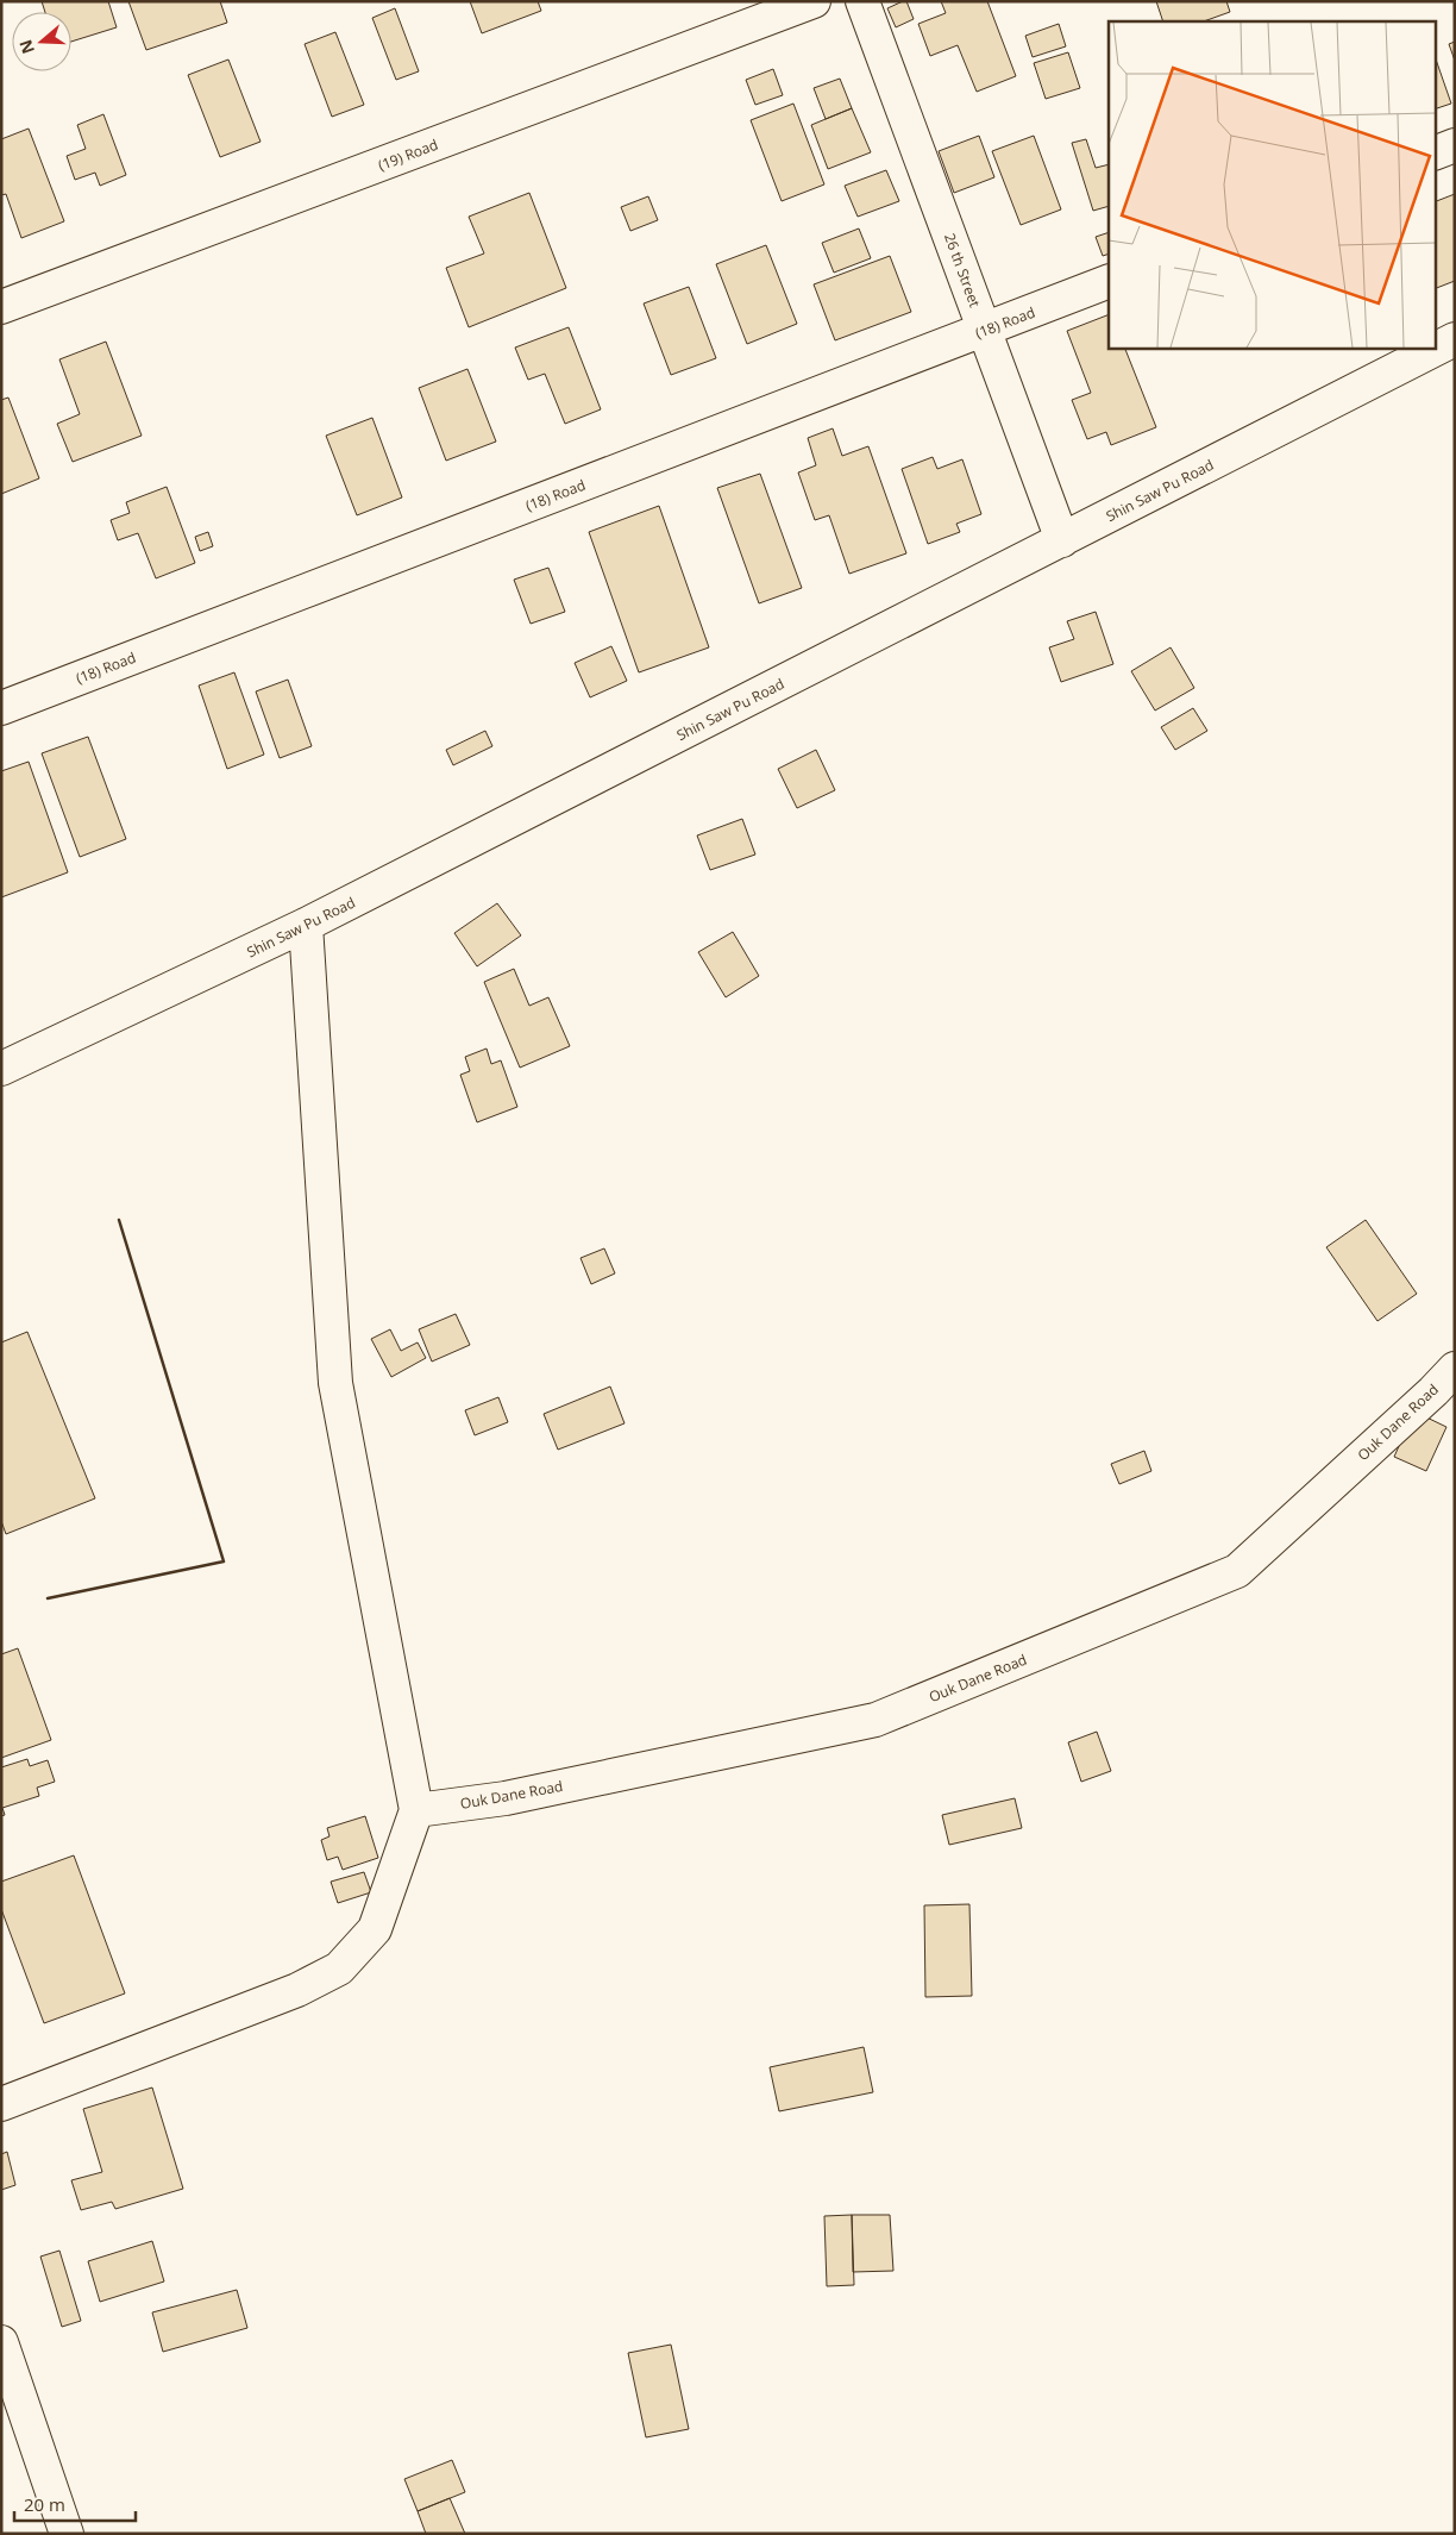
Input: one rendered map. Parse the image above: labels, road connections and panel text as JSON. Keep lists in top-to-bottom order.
{
  "streets": {
    "street": [
      "(19) Road",
      "26 th Street",
      "(18) Road",
      "Shin Saw Pu Road",
      "Ouk Dane Road"
    ]
  },
  "crossings": [
    ["26 th Street", "(18) Road"],
    ["26 th Street", "Shin Saw Pu Road"]
  ],
  "scale_bar": "20 m",
  "north": "left"
}
